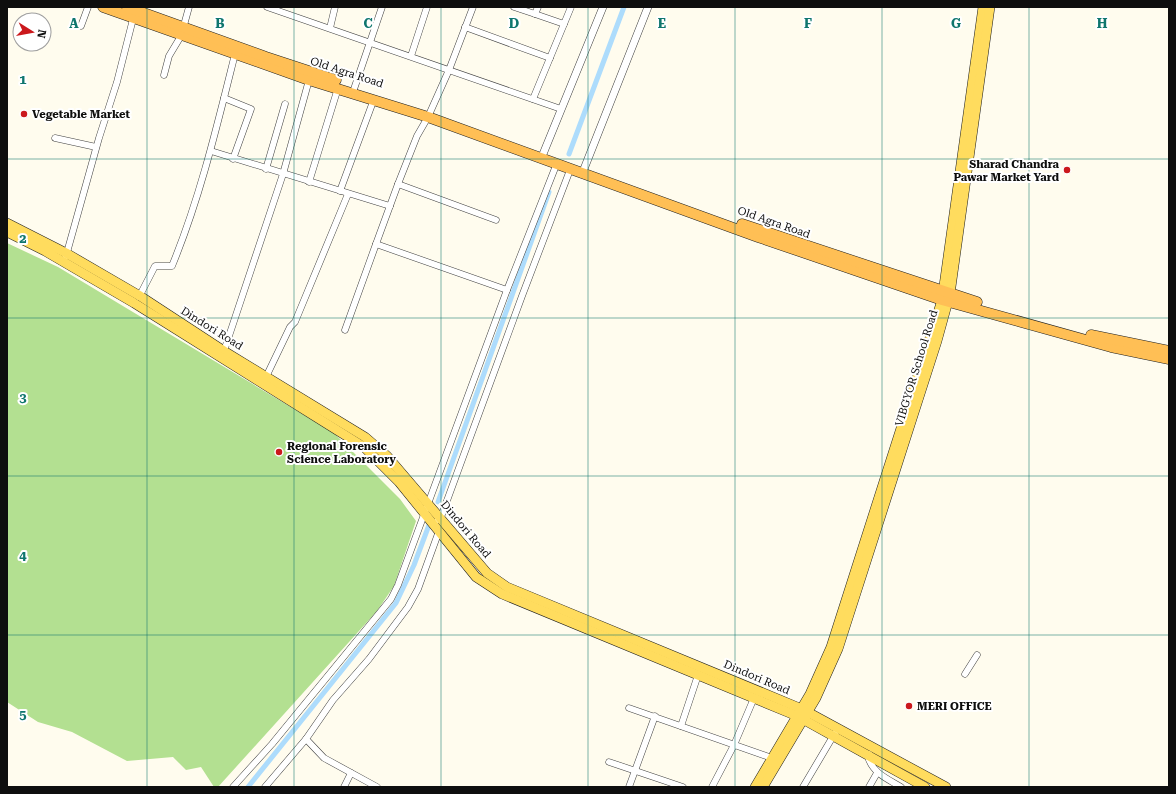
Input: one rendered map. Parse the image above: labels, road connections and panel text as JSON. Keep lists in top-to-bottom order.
{
  "streets": {
    "highway": ["Old Agra Road"],
    "main road": ["Dindori Road", "VIBGYOR School Road"]
  },
  "crossings": [
    ["Dindori Road", "VIBGYOR School Road"]
  ],
  "places": [
    "Vegetable Market",
    "Sharad Chandra Pawar Market Yard",
    "Regional Forensic Science Laboratory",
    "MERI OFFICE"
  ],
  "north": "right",
  "grid": {
    "columns": [
      "A",
      "B",
      "C",
      "D",
      "E",
      "F",
      "G",
      "H"
    ],
    "rows": [
      "1",
      "2",
      "3",
      "4",
      "5"
    ]
  }
}
